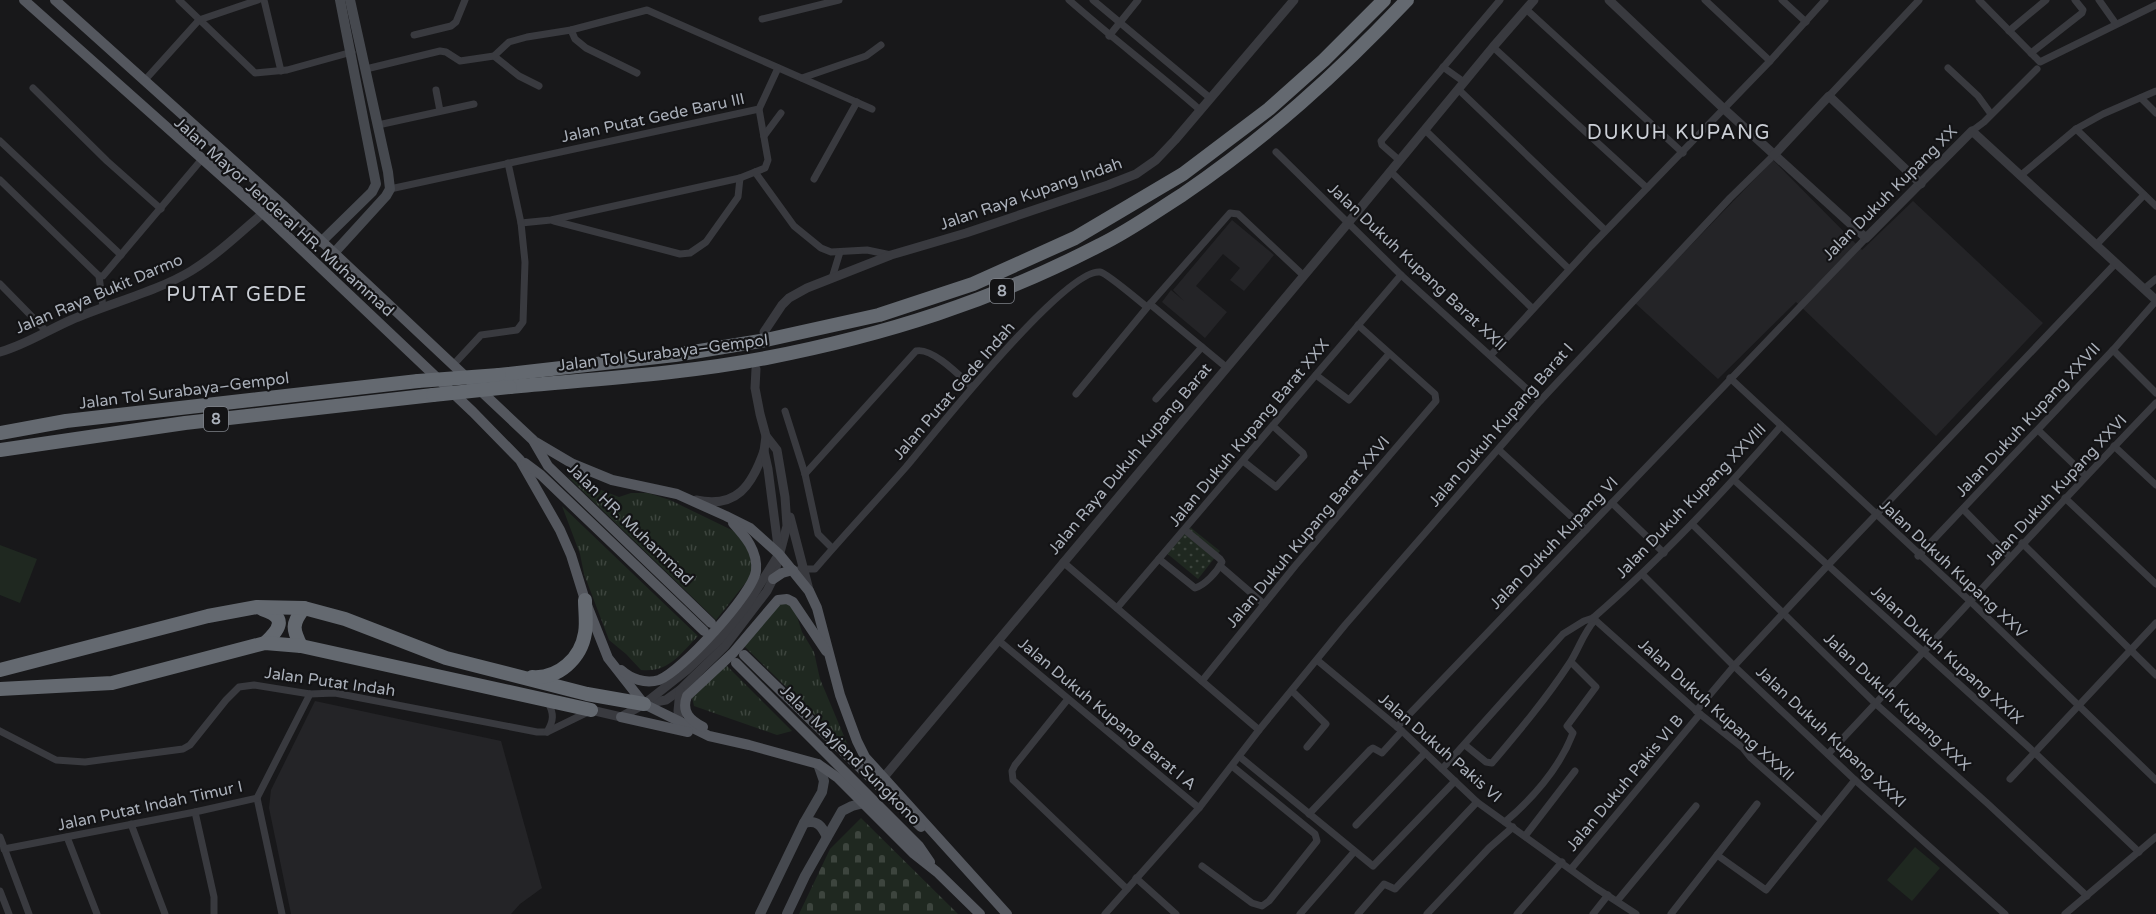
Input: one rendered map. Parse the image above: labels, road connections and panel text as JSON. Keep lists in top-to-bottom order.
{
  "streets": {
    "highway": ["8", "Jalan Tol Surabaya–Gempol"],
    "main road": ["Jalan Mayor Jenderal HR. Muhammad", "Jalan HR. Muhammad", "Jalan Mayjend Sungkono"],
    "street": [
      "Jalan Putat Gede Baru III",
      "Jalan Dukuh Kupang XX",
      "Jalan Raya Kupang Indah",
      "Jalan Dukuh Kupang Barat XXII",
      "Jalan Raya Bukit Darmo",
      "Jalan Putat Gede Indah",
      "Jalan Dukuh Kupang XXVII",
      "Jalan Dukuh Kupang Barat I",
      "Jalan Dukuh Kupang Barat XXX",
      "Jalan Raya Dukuh Kupang Barat",
      "Jalan Dukuh Kupang XXVI",
      "Jalan Dukuh Kupang XXVIII",
      "Jalan Dukuh Kupang Barat XXVI",
      "Jalan Dukuh Kupang VI",
      "Jalan Dukuh Kupang XXV",
      "Jalan Dukuh Kupang XXIX",
      "Jalan Putat Indah",
      "Jalan Dukuh Kupang XXX",
      "Jalan Dukuh Kupang XXXII",
      "Jalan Dukuh Kupang Barat I A",
      "Jalan Dukuh Kupang XXXI",
      "Jalan Dukuh Pakis VI",
      "Jalan Dukuh Pakis VI B",
      "Jalan Putat Indah Timur I"
    ]
  },
  "crossings": [
    ["Jalan Dukuh Kupang XX", "Jalan Dukuh Kupang XXVII"],
    ["Jalan Dukuh Kupang XX", "Jalan Dukuh Kupang VI"],
    ["Jalan Dukuh Kupang XX", "Jalan Dukuh Kupang XXV"],
    ["Jalan Dukuh Kupang XX", "Jalan Dukuh Pakis VI B"],
    ["Jalan Mayor Jenderal HR. Muhammad", "Jalan Raya Bukit Darmo"],
    ["Jalan Mayor Jenderal HR. Muhammad", "Jalan HR. Muhammad"],
    ["Jalan Dukuh Kupang Barat XXII", "Jalan Dukuh Kupang Barat I"],
    ["Jalan Dukuh Kupang Barat XXII", "Jalan Dukuh Kupang Barat XXX"],
    ["Jalan Dukuh Kupang Barat XXII", "Jalan Raya Dukuh Kupang Barat"],
    ["Jalan Putat Gede Indah", "Jalan Raya Dukuh Kupang Barat"],
    ["Jalan Dukuh Kupang XXVII", "Jalan Dukuh Kupang XXV"],
    ["Jalan Dukuh Kupang Barat I", "Jalan Dukuh Kupang Barat I A"],
    ["Jalan Dukuh Kupang Barat I", "Jalan Dukuh Pakis VI"],
    ["Jalan Raya Dukuh Kupang Barat", "Jalan Dukuh Kupang Barat I A"],
    ["Jalan Dukuh Kupang XXVI", "Jalan Dukuh Kupang XXV"],
    ["Jalan Dukuh Kupang XXVI", "Jalan Dukuh Kupang XXIX"],
    ["Jalan Dukuh Kupang XXVI", "Jalan Dukuh Kupang XXX"],
    ["Jalan Dukuh Kupang XXVI", "Jalan Dukuh Kupang XXXI"],
    ["Jalan Dukuh Kupang XXVIII", "Jalan Dukuh Kupang XXV"],
    ["Jalan Dukuh Kupang XXVIII", "Jalan Dukuh Kupang XXIX"],
    ["Jalan Dukuh Kupang XXVIII", "Jalan Dukuh Kupang XXX"],
    ["Jalan Dukuh Kupang XXVIII", "Jalan Dukuh Kupang XXXII"],
    ["Jalan Dukuh Kupang XXVIII", "Jalan Dukuh Kupang XXXI"],
    ["Jalan Dukuh Kupang VI", "Jalan Dukuh Kupang XXV"],
    ["Jalan Dukuh Kupang VI", "Jalan Dukuh Pakis VI"],
    ["Jalan Dukuh Kupang XXV", "Jalan Dukuh Pakis VI B"],
    ["Jalan Dukuh Kupang XXIX", "Jalan Dukuh Pakis VI B"],
    ["Jalan Putat Indah", "Jalan Putat Indah Timur I"],
    ["Jalan Dukuh Kupang XXX", "Jalan Dukuh Pakis VI B"],
    ["Jalan Dukuh Kupang XXXII", "Jalan Dukuh Pakis VI B"],
    ["Jalan Dukuh Kupang XXXI", "Jalan Dukuh Pakis VI B"],
    ["Jalan Dukuh Pakis VI", "Jalan Dukuh Pakis VI B"]
  ],
  "districts": ["DUKUH KUPANG", "PUTAT GEDE"]
}
